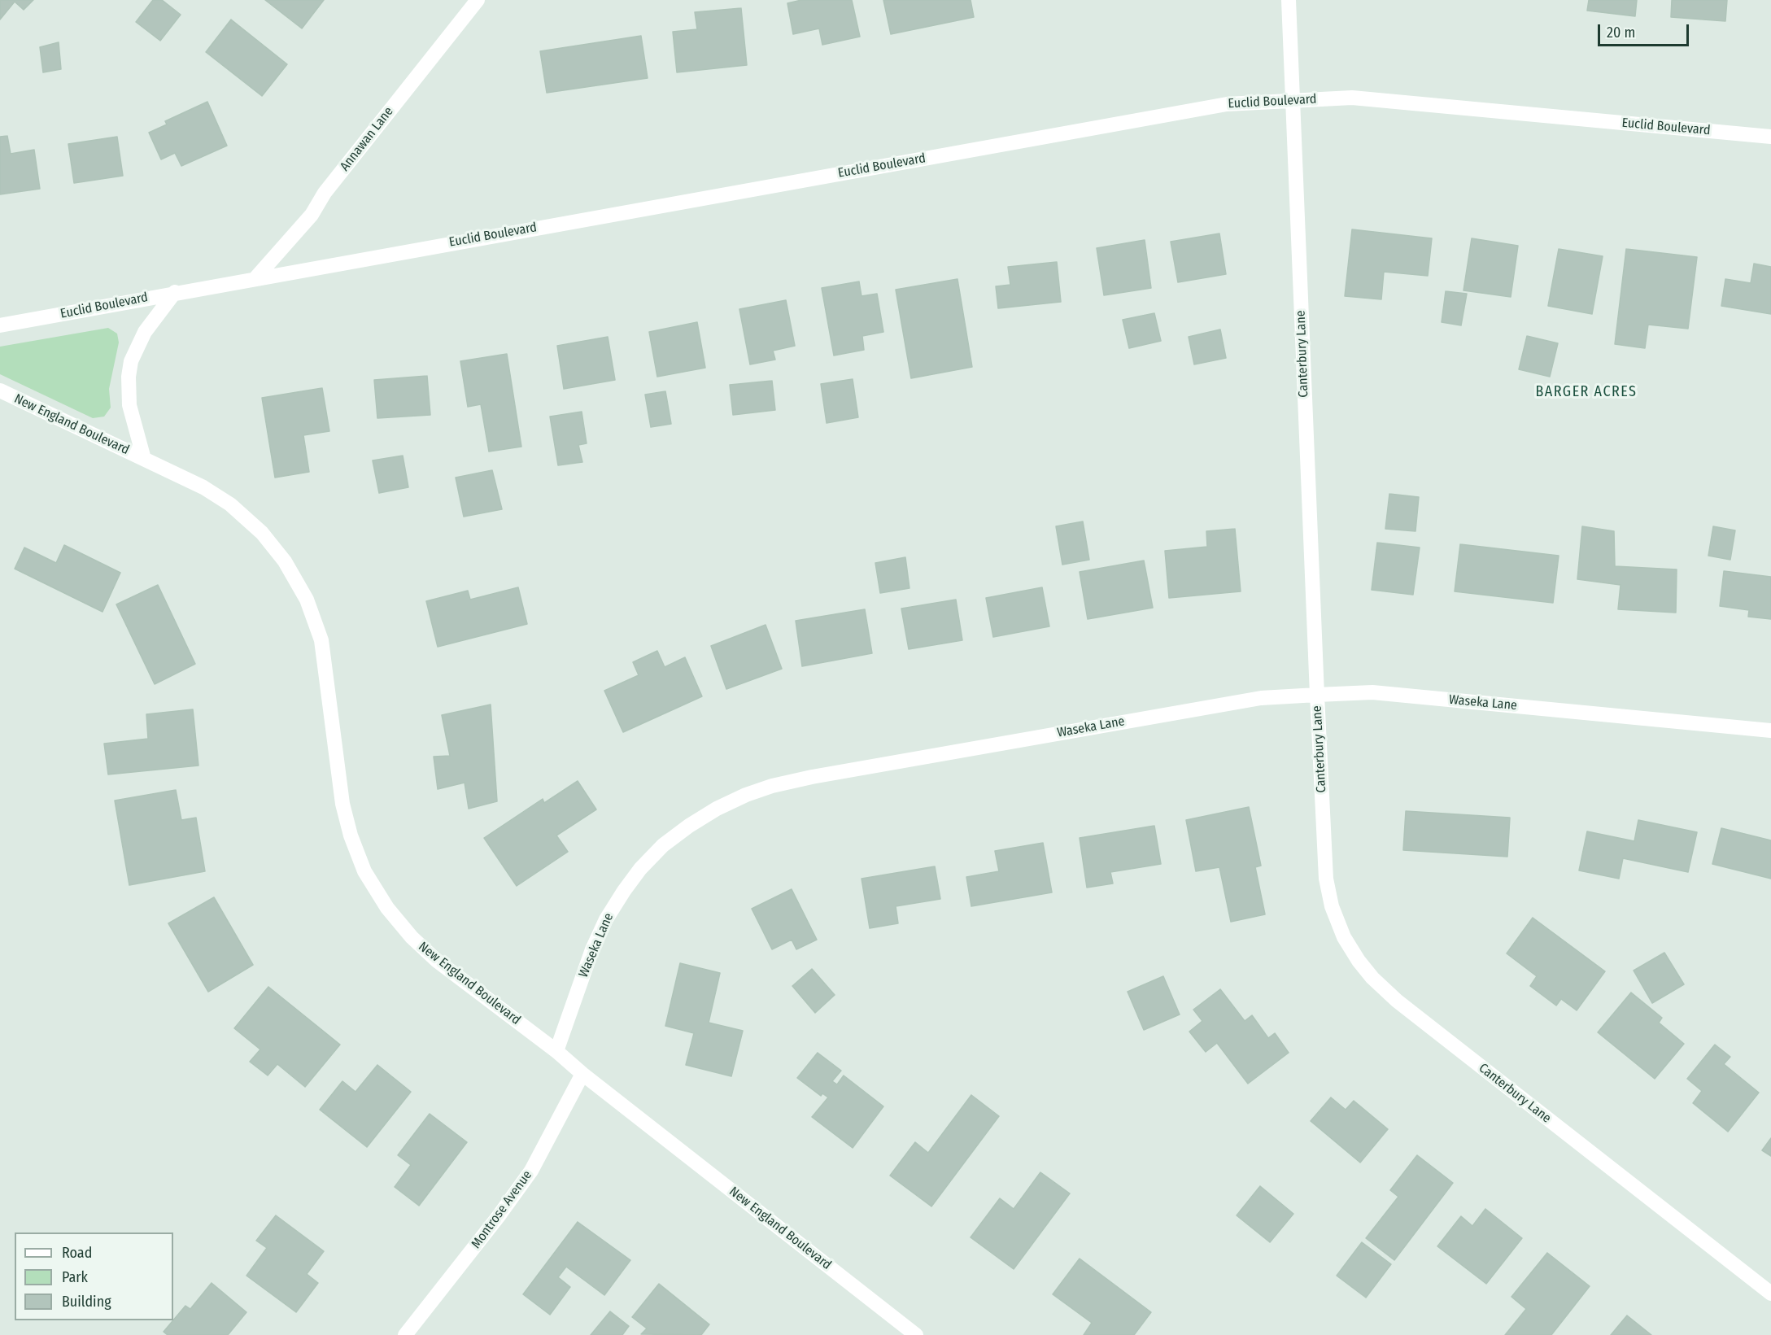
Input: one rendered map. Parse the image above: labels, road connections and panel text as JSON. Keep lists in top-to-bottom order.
{
  "streets": {
    "street": [
      "Euclid Boulevard",
      "Annawan Lane",
      "Canterbury Lane",
      "New England Boulevard",
      "Waseka Lane",
      "Montrose Avenue"
    ]
  },
  "crossings": [
    ["Euclid Boulevard", "Annawan Lane"],
    ["Euclid Boulevard", "Canterbury Lane"],
    ["Euclid Boulevard", "New England Boulevard"],
    ["Canterbury Lane", "Waseka Lane"],
    ["New England Boulevard", "Waseka Lane"],
    ["New England Boulevard", "Montrose Avenue"]
  ],
  "districts": ["BARGER ACRES"],
  "legend": ["Road", "Park", "Building"],
  "scale_bar": "20 m"
}
